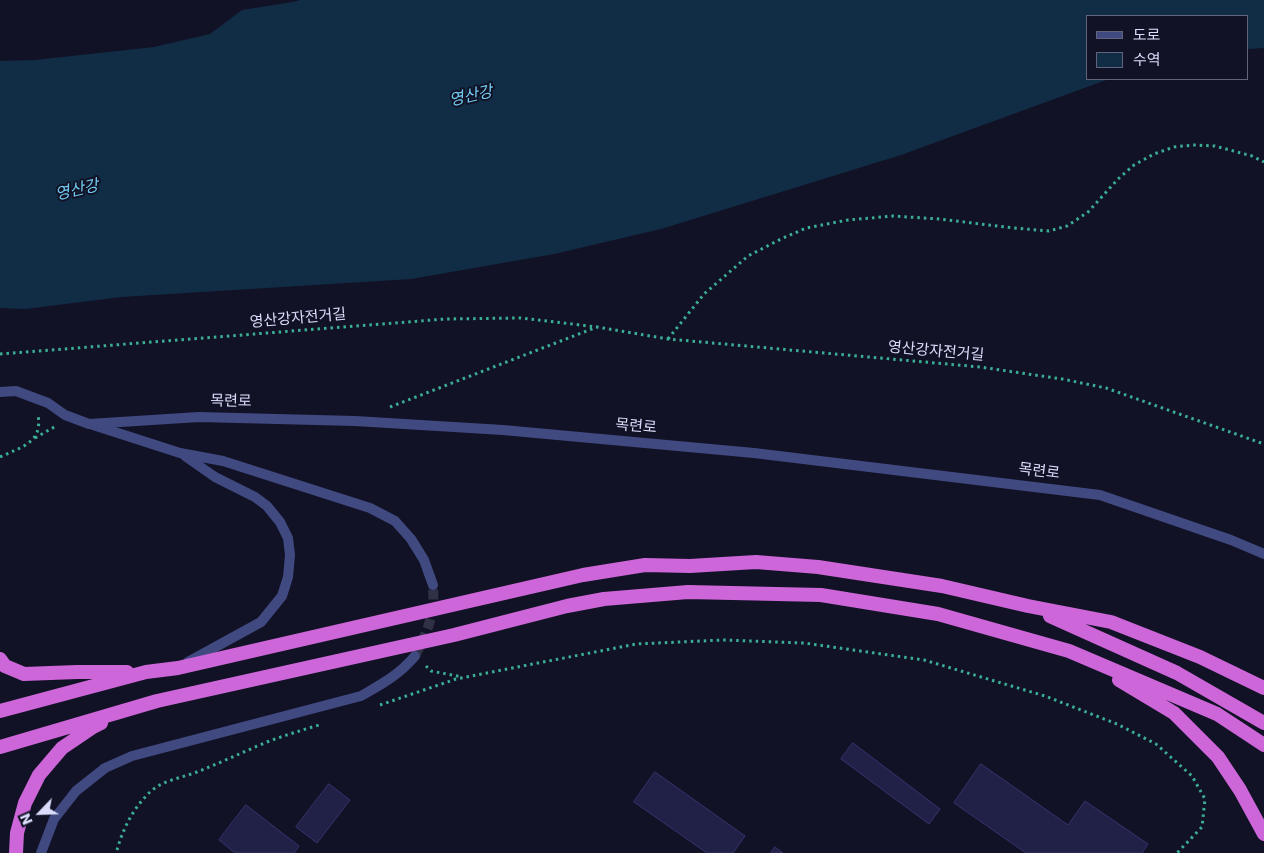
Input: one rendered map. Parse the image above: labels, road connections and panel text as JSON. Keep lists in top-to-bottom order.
{
  "streets": {
    "street": ["목련로"],
    "path": ["영산강자전거길"]
  },
  "water": ["영산강"],
  "legend": ["도로", "수역"],
  "north": "bottom left"
}
